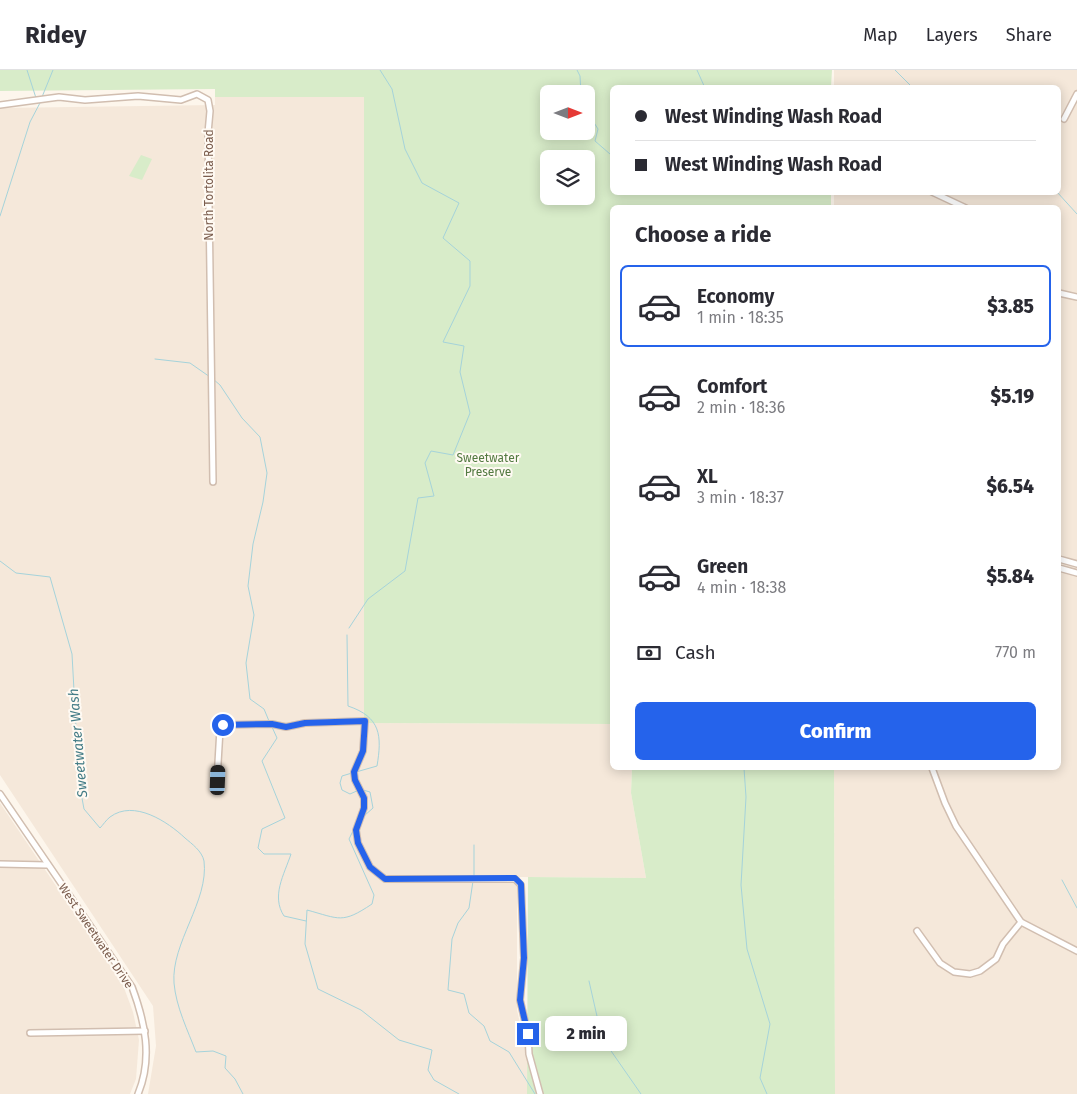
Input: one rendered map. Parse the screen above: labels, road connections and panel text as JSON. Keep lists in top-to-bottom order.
{
  "streets": {
    "street": ["North Tortolita Road", "West Sweetwater Drive"]
  },
  "water": ["Sweetwater Wash"],
  "parks": ["Sweetwater Preserve"],
  "north": "right",
  "page": {
    "header": "Ridey",
    "nav": ["Map", "Layers", "Share"],
    "banner": ["West Winding Wash Road", "West Winding Wash Road"],
    "heading": "Choose a ride",
    "list": [
      {
        "name": "Economy",
        "note": "1 min · 18:35",
        "value": "$3.85"
      },
      {
        "name": "Comfort",
        "note": "2 min · 18:36",
        "value": "$5.19"
      },
      {
        "name": "XL",
        "note": "3 min · 18:37",
        "value": "$6.54"
      },
      {
        "name": "Green",
        "note": "4 min · 18:38",
        "value": "$5.84"
      }
    ],
    "pay": ["Cash", "770 m"],
    "buttons": "Confirm",
    "bubble": "2 min"
  }
}
